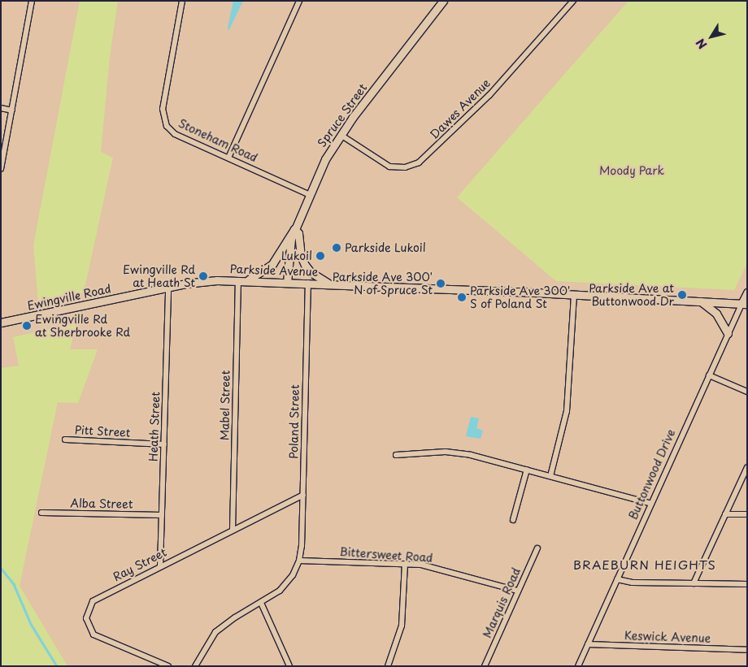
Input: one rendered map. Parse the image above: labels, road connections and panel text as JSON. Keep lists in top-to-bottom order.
{
  "streets": {
    "main road": [
      "Spruce Street",
      "Parkside Avenue",
      "Ewingville Road",
      "Buttonwood Drive"
    ],
    "street": [
      "Dawes Avenue",
      "Stoneham Road",
      "Mabel Street",
      "Poland Street",
      "Heath Street",
      "Pitt Street",
      "Alba Street",
      "Bittersweet Road",
      "Ray Street",
      "Marquis Road",
      "Keswick Avenue"
    ]
  },
  "crossings": [
    ["Dawes Avenue", "Spruce Street"],
    ["Spruce Street", "Stoneham Road"],
    ["Spruce Street", "Parkside Avenue"],
    ["Parkside Avenue", "Ewingville Road"],
    ["Parkside Avenue", "Mabel Street"],
    ["Parkside Avenue", "Poland Street"],
    ["Parkside Avenue", "Buttonwood Drive"],
    ["Ewingville Road", "Heath Street"],
    ["Mabel Street", "Ray Street"],
    ["Poland Street", "Bittersweet Road"],
    ["Poland Street", "Ray Street"],
    ["Heath Street", "Pitt Street"],
    ["Heath Street", "Alba Street"],
    ["Heath Street", "Ray Street"],
    ["Buttonwood Drive", "Keswick Avenue"],
    ["Bittersweet Road", "Marquis Road"]
  ],
  "districts": ["BRAEBURN HEIGHTS"],
  "parks": ["Moody Park"],
  "places": [
    "Parkside Lukoil",
    "Lukoil",
    "Ewingville Rd at Heath St",
    "Parkside Ave 300' N of Spruce St",
    "Parkside Ave at Buttonwood Dr",
    "Parkside Ave 300' S of Poland St",
    "Ewingville Rd at Sherbrooke Rd"
  ],
  "north": "bottom left"
}
